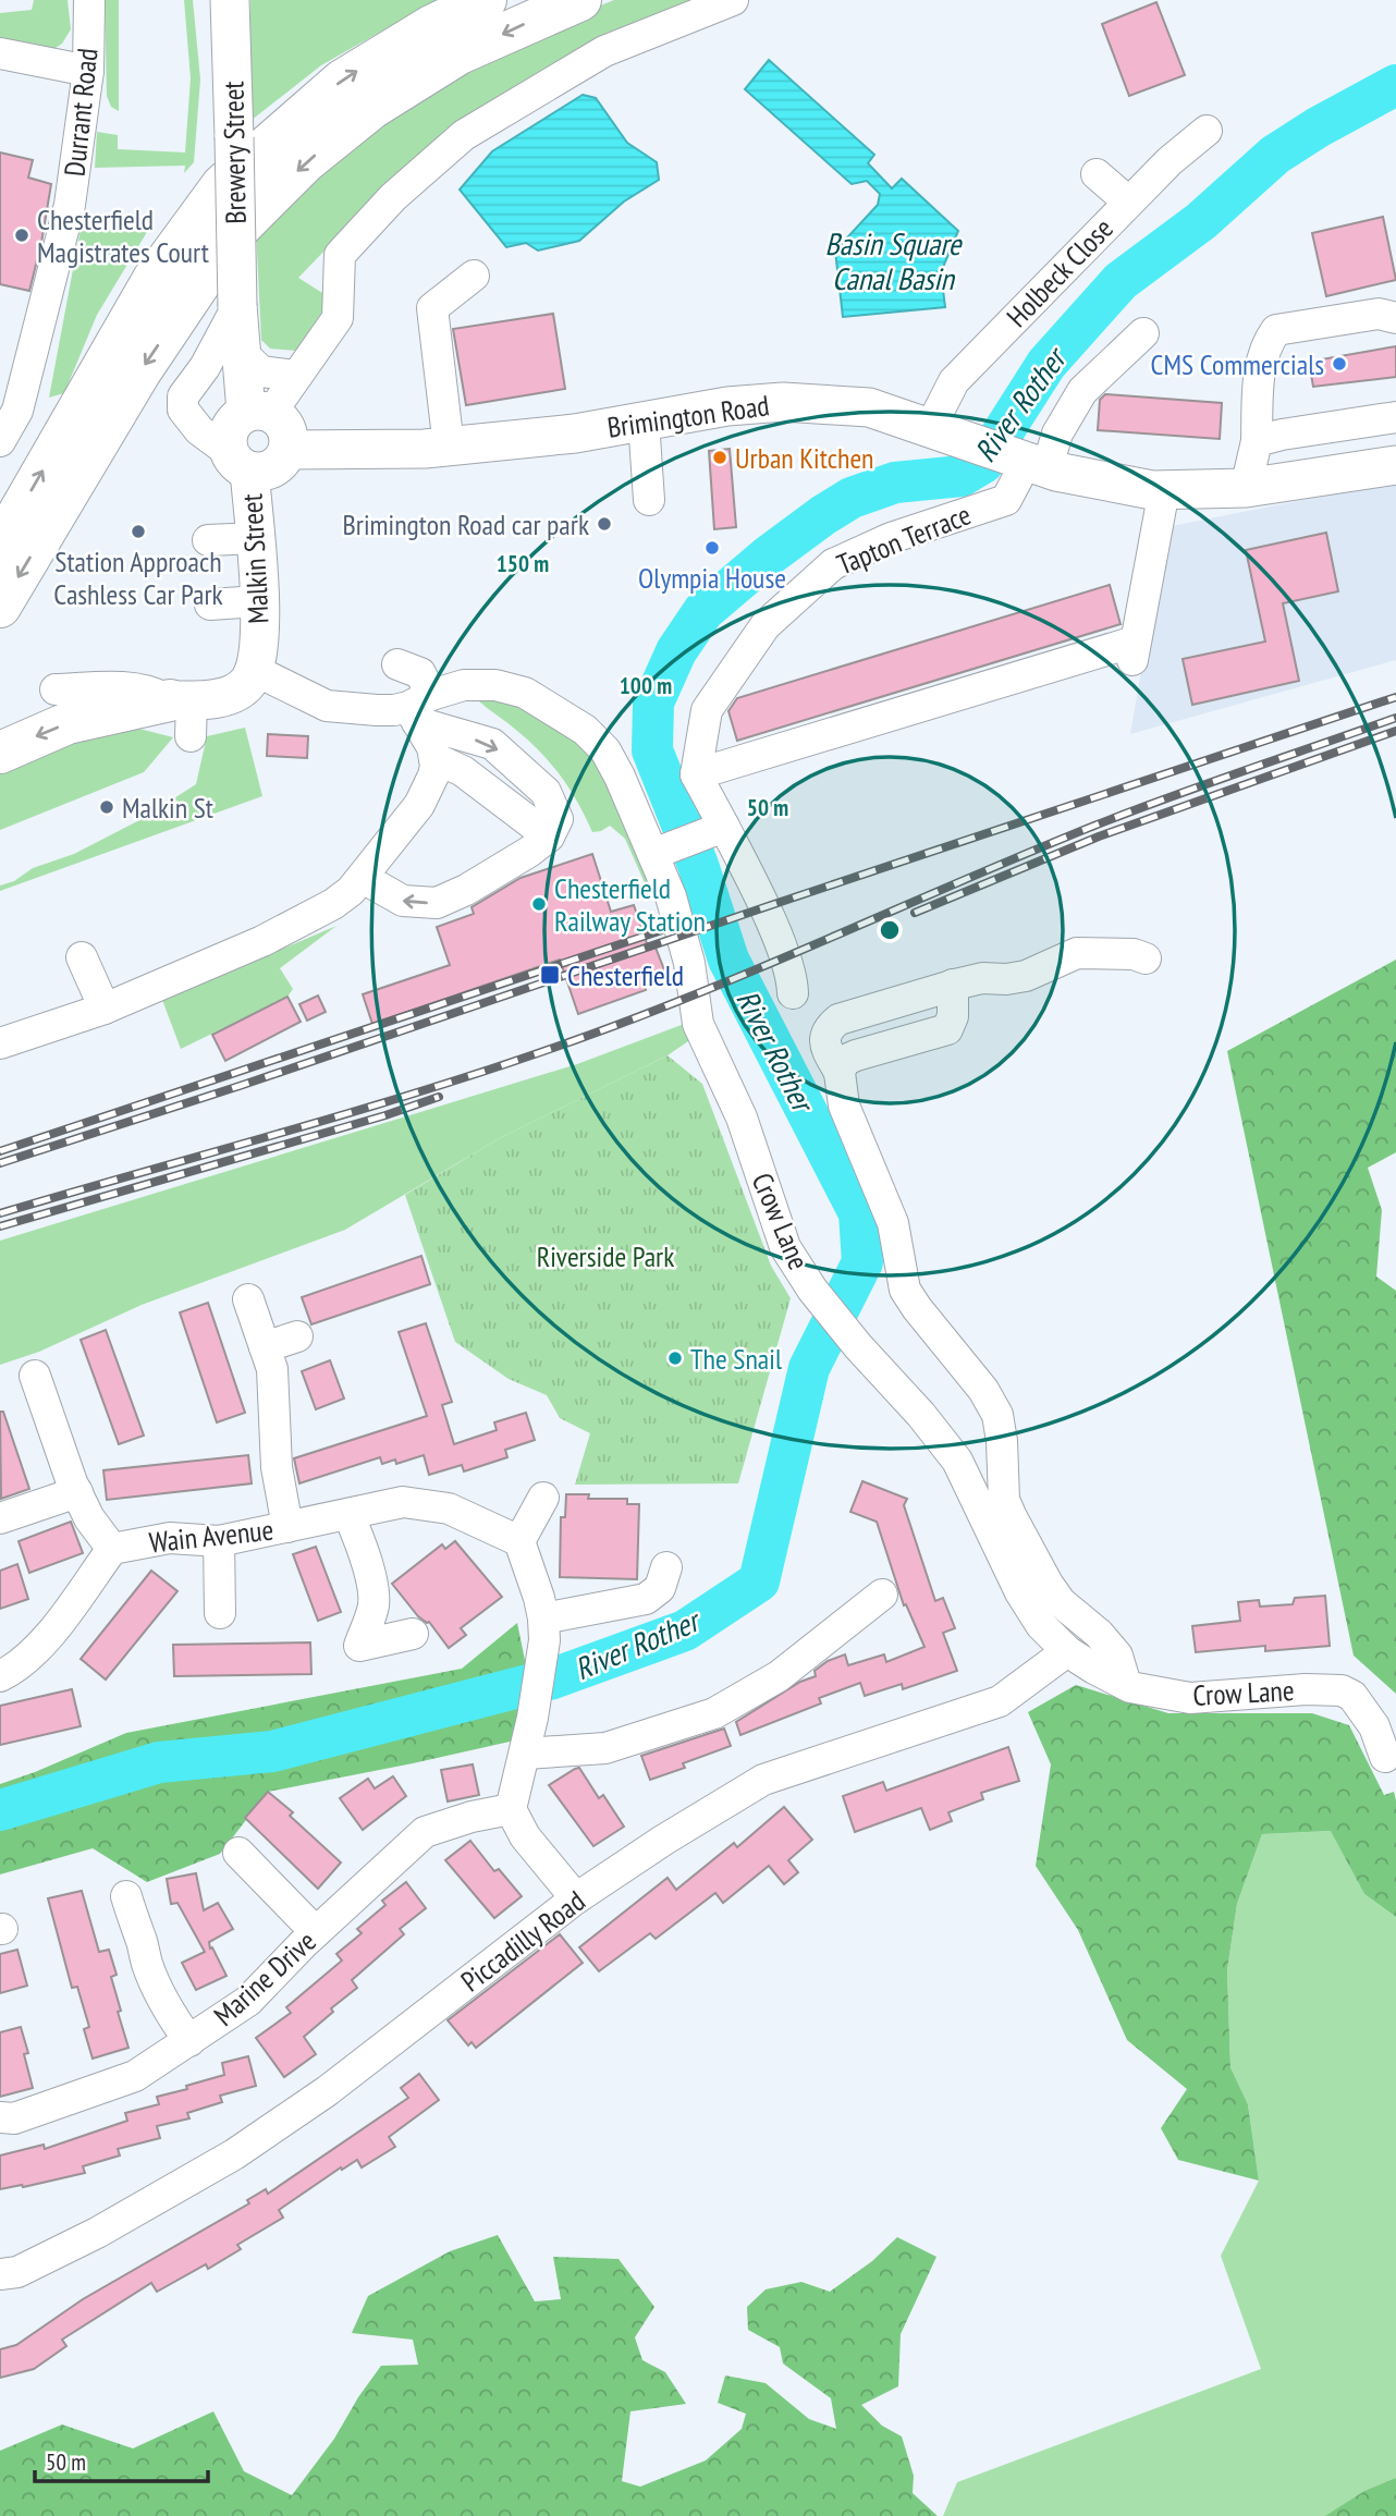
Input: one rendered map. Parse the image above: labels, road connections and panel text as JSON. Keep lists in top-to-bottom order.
{
  "streets": {
    "main road": ["Brewery Street", "Brimington Road", "Malkin Street"],
    "street": [
      "Durrant Road",
      "Holbeck Close",
      "Tapton Terrace",
      "Crow Lane",
      "Wain Avenue",
      "Piccadilly Road",
      "Marine Drive"
    ]
  },
  "crossings": [
    ["Brewery Street", "Brimington Road"],
    ["Brewery Street", "Malkin Street"],
    ["Holbeck Close", "Brimington Road"],
    ["Brimington Road", "Tapton Terrace"],
    ["Brimington Road", "Malkin Street"],
    ["Malkin Street", "Crow Lane"],
    ["Crow Lane", "Piccadilly Road"]
  ],
  "water": ["Basin Square Canal Basin", "River Rother"],
  "parks": ["Riverside Park"],
  "places": {
    "other": [
      "Chesterfield Magistrates Court",
      "CMS Commercials",
      "Urban Kitchen",
      "Brimington Road car park",
      "Station Approach Cashless Car Park",
      "Olympia House",
      "Malkin St",
      "Chesterfield Railway Station",
      "The Snail"
    ],
    "transit": ["Chesterfield"]
  },
  "scale_bar": "50 m",
  "rings": ["150 m", "100 m", "50 m"]
}
